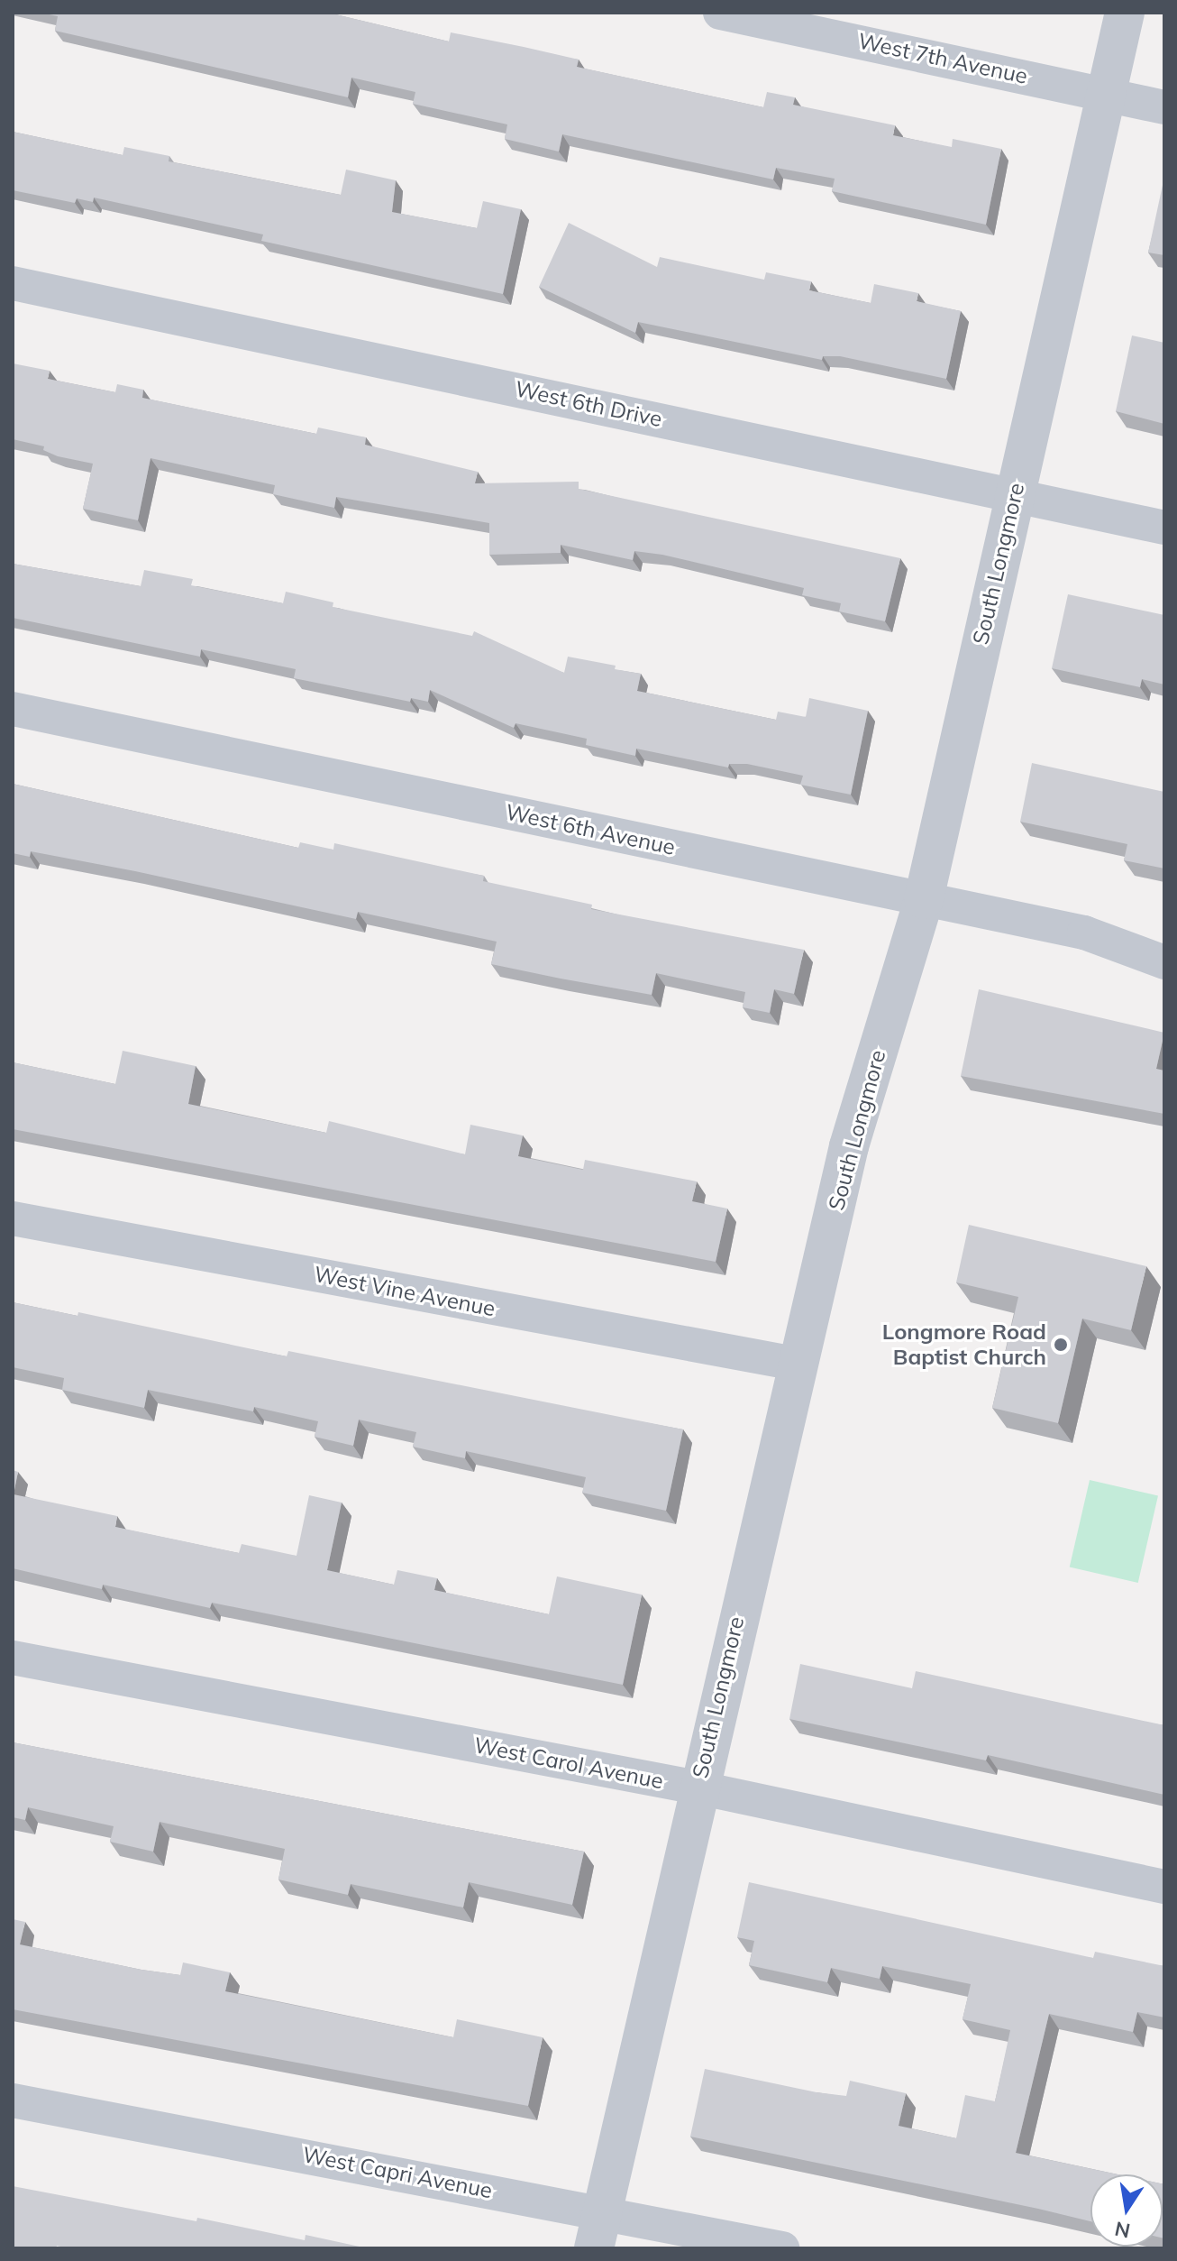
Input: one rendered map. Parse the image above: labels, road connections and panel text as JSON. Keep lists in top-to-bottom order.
{
  "streets": {
    "street": [
      "West 7th Avenue",
      "West 6th Drive",
      "South Longmore",
      "West 6th Avenue",
      "West Vine Avenue",
      "West Carol Avenue",
      "West Capri Avenue"
    ]
  },
  "crossings": [
    ["West 7th Avenue", "South Longmore"],
    ["West 6th Drive", "South Longmore"],
    ["South Longmore", "West 6th Avenue"],
    ["South Longmore", "West Vine Avenue"],
    ["South Longmore", "West Carol Avenue"],
    ["South Longmore", "West Capri Avenue"]
  ],
  "places": ["Longmore Road Baptist Church"],
  "north": "bottom"
}
